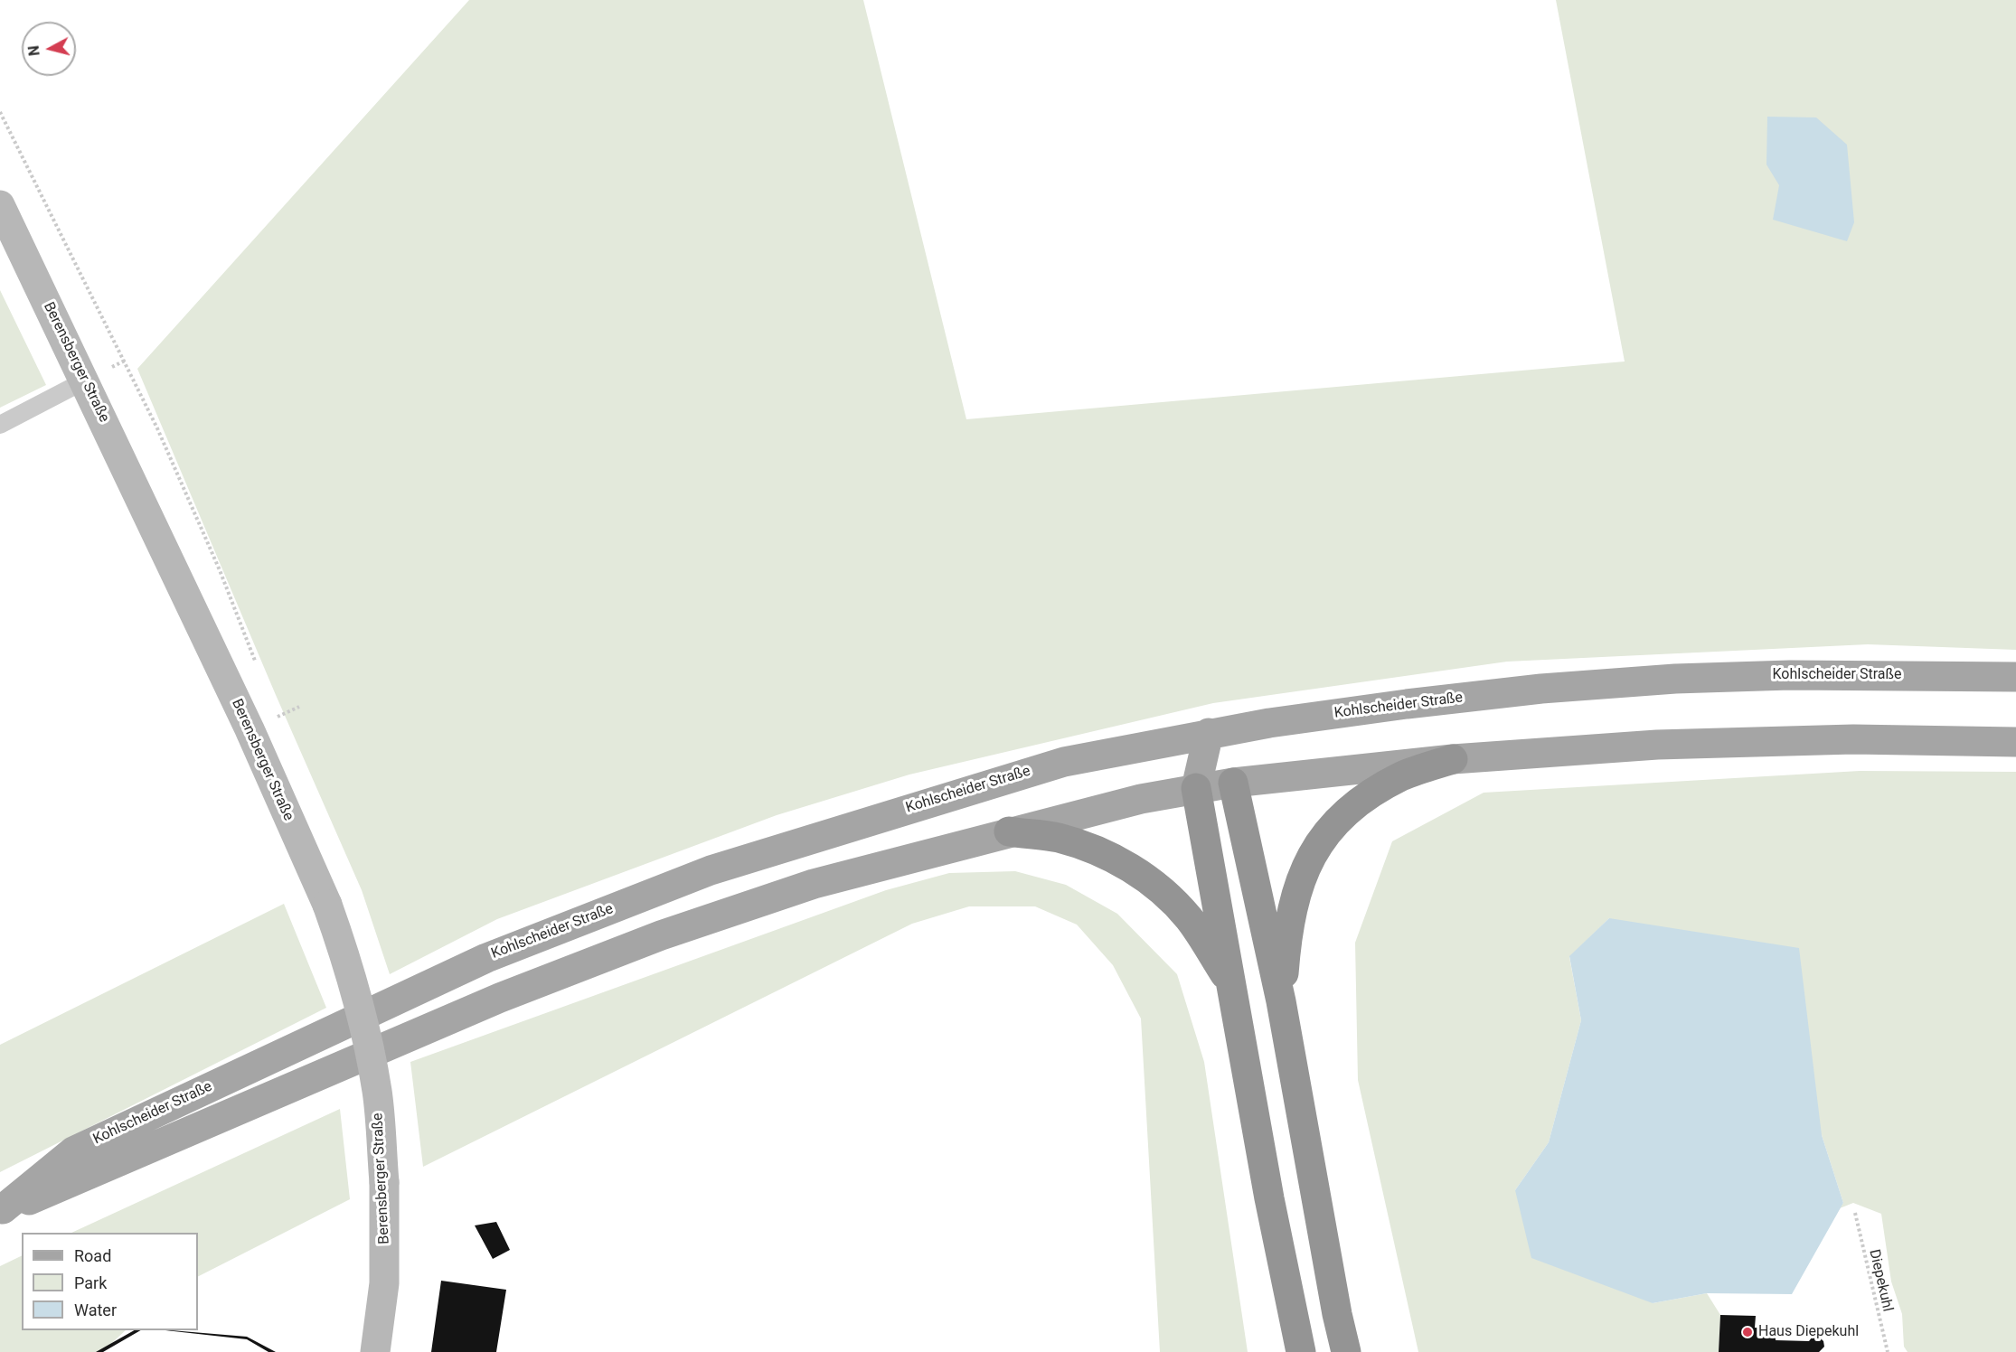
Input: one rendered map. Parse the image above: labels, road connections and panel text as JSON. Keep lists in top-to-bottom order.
{
  "streets": {
    "main road": ["Kohlscheider Straße"],
    "street": ["Berensberger Straße"],
    "path": ["Diepekuhl"]
  },
  "places": ["Haus Diepekuhl"],
  "legend": ["Road", "Park", "Water"],
  "north": "left"
}
